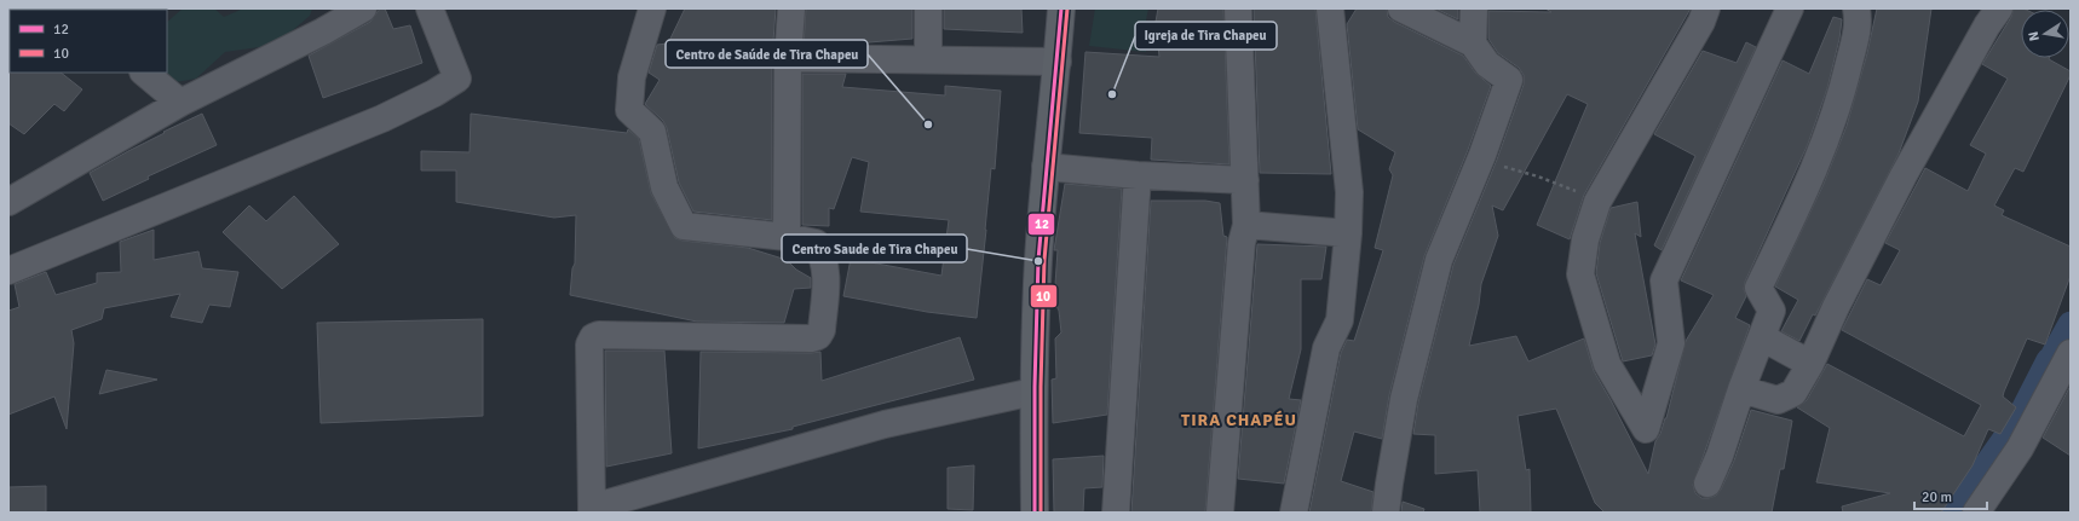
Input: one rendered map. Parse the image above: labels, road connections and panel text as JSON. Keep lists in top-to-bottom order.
{
  "districts": ["TIRA CHAPÉU"],
  "places": ["Igreja de Tira Chapeu", "Centro de Saúde de Tira Chapeu", "Centro Saude de Tira Chapeu"],
  "lines": ["transit line 12", "transit line 10"],
  "legend": ["12", "10"],
  "scale_bar": "20 m",
  "north": "left"
}
